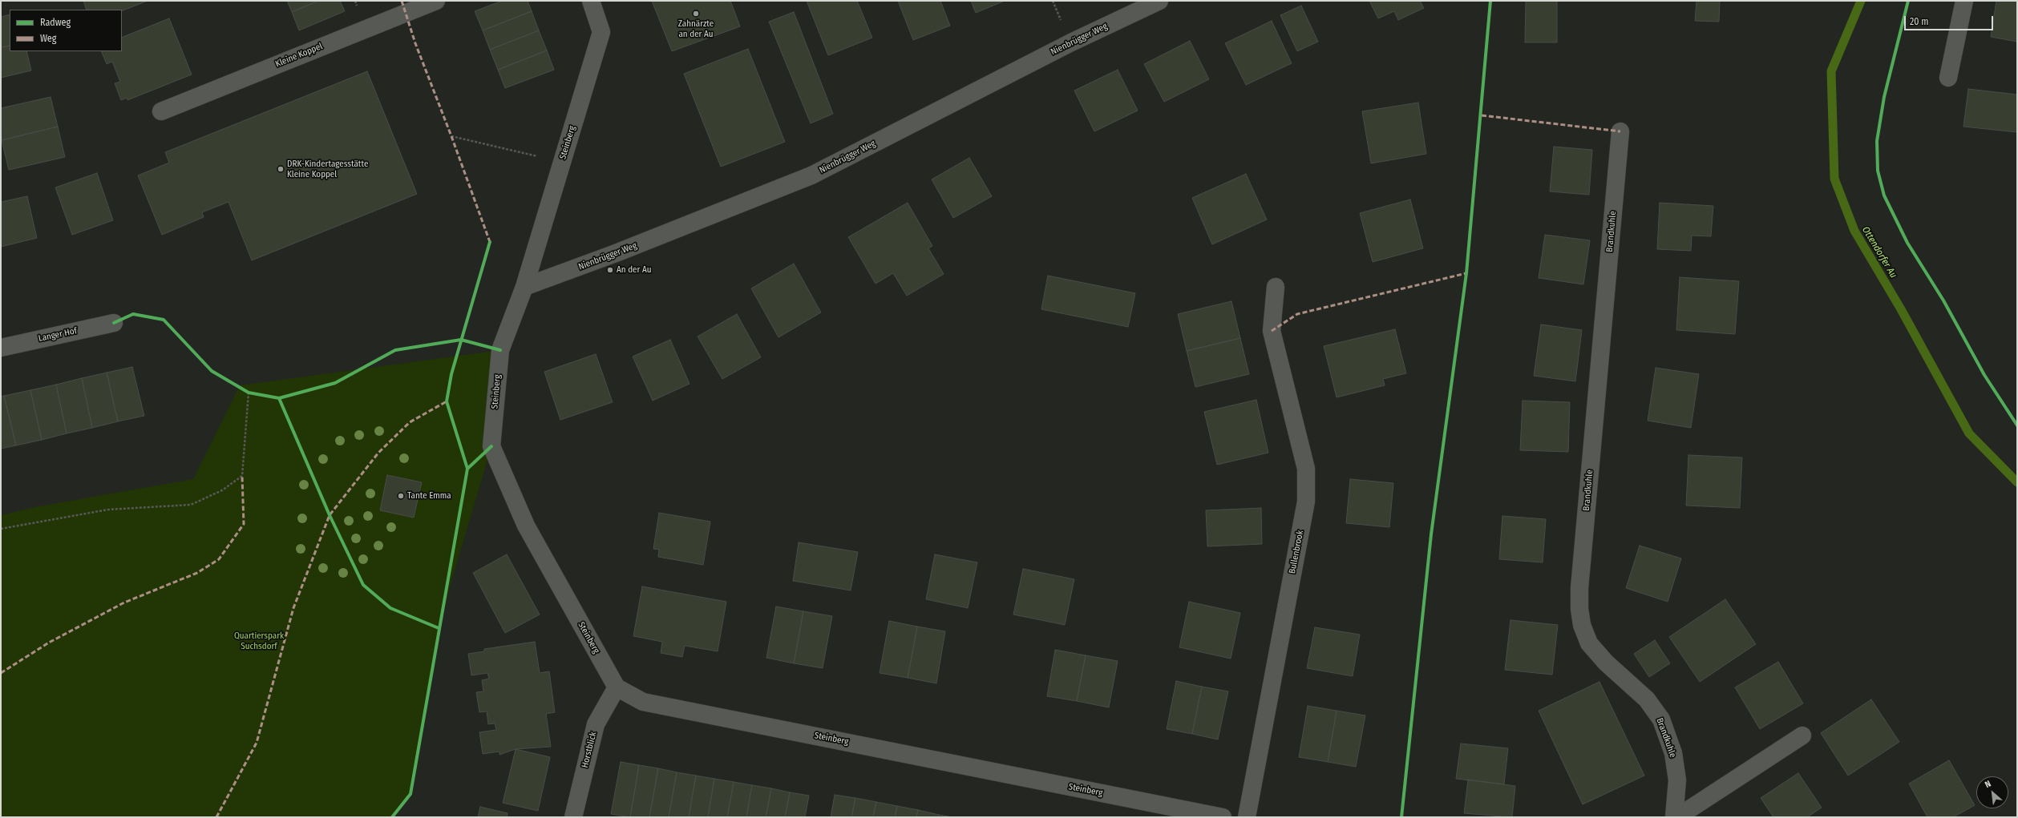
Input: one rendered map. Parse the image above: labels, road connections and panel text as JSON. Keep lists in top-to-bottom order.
{
  "streets": {
    "street": [
      "Nienbrügger Weg",
      "Kleine Koppel",
      "Steinberg",
      "Brandkuhle",
      "Langer Hof",
      "Bullenbrook",
      "Horstblick"
    ]
  },
  "crossings": [
    ["Nienbrügger Weg", "Steinberg"],
    ["Steinberg", "Horstblick"]
  ],
  "water": ["Ottendorfer Au"],
  "parks": ["Quartierspark Suchsdorf"],
  "places": [
    "Zahnärzte an der Au",
    "DRK-Kindertagesstätte Kleine Koppel",
    "An der Au",
    "Tante Emma"
  ],
  "legend": ["Radweg", "Weg"],
  "scale_bar": "20 m",
  "north": "top left"
}
